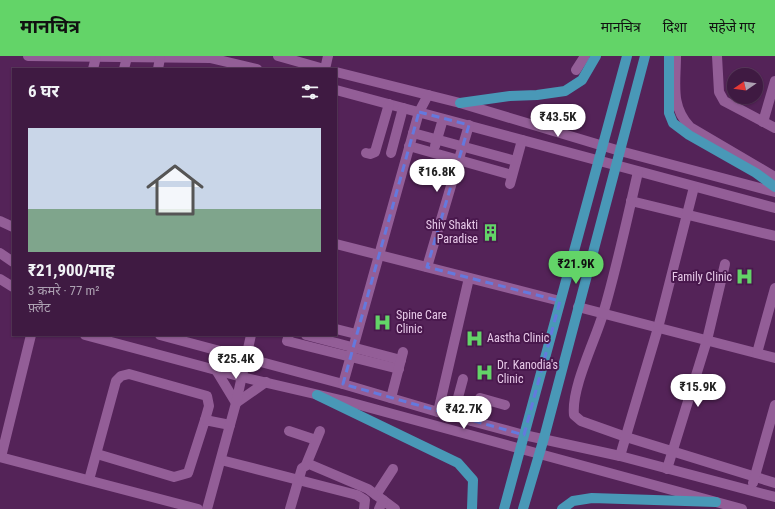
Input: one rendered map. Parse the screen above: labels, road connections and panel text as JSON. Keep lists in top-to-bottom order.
{
  "places": {
    "building": ["Shiv Shakti Paradise"],
    "hospital": [
      "Family Clinic",
      "Spine Care Clinic",
      "Aastha Clinic",
      "Dr. Kanodia's Clinic"
    ]
  },
  "north": "left",
  "page": {
    "header": "मानचित्र",
    "nav": ["मानचित्र", "दिशा", "सहेजे गए"],
    "heading": "6 घर",
    "price": [
      "₹43.5K",
      "₹16.8K",
      "₹21.9K",
      "₹25.4K",
      "₹15.9K",
      "₹42.7K"
    ],
    "list": [
      {
        "name": "₹21,900/माह",
        "note": "3 कमरे · 77 m² · फ़्लैट"
      }
    ]
  }
}
